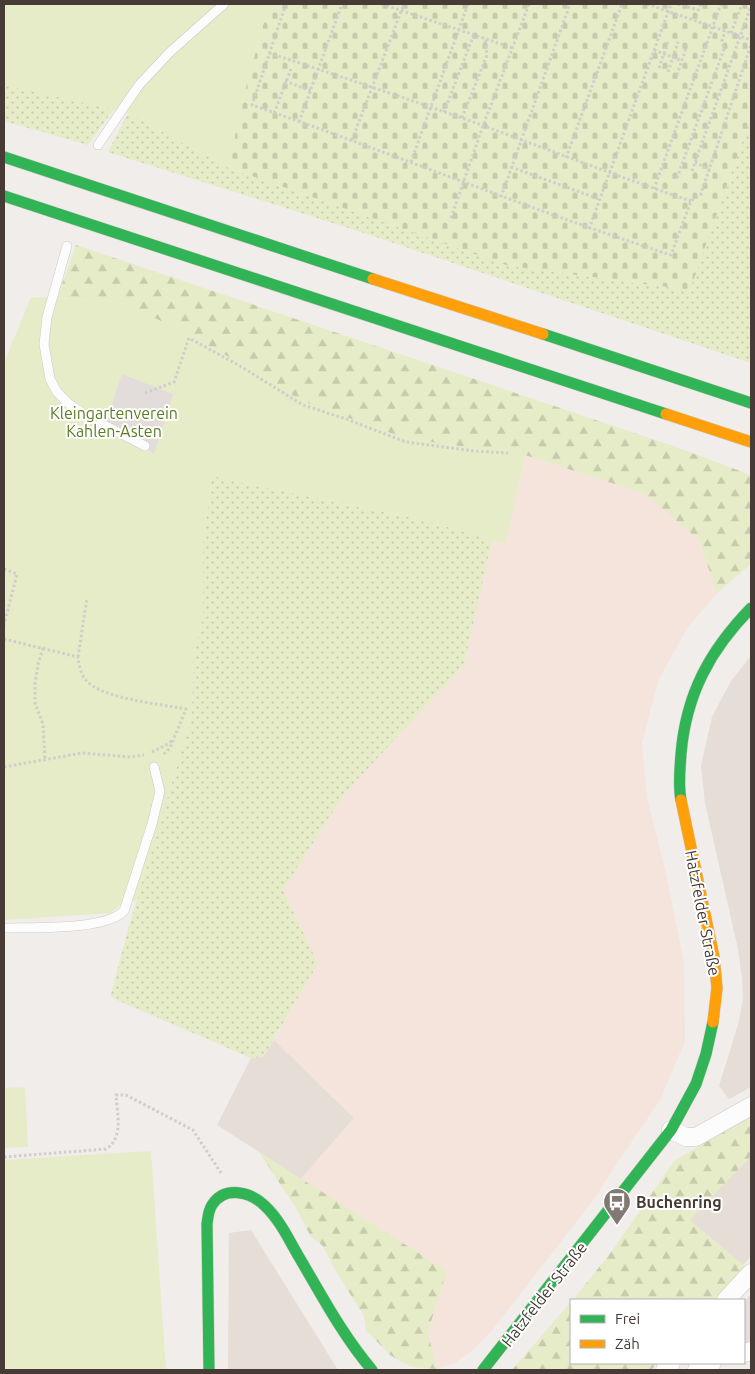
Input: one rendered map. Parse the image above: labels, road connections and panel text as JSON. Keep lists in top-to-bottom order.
{
  "streets": {
    "main road": ["Hatzfelder Straße"]
  },
  "parks": ["Kleingartenverein Kahlen-Asten"],
  "places": {
    "bus stop": ["Buchenring"]
  },
  "legend": ["Frei", "Zäh"]
}
